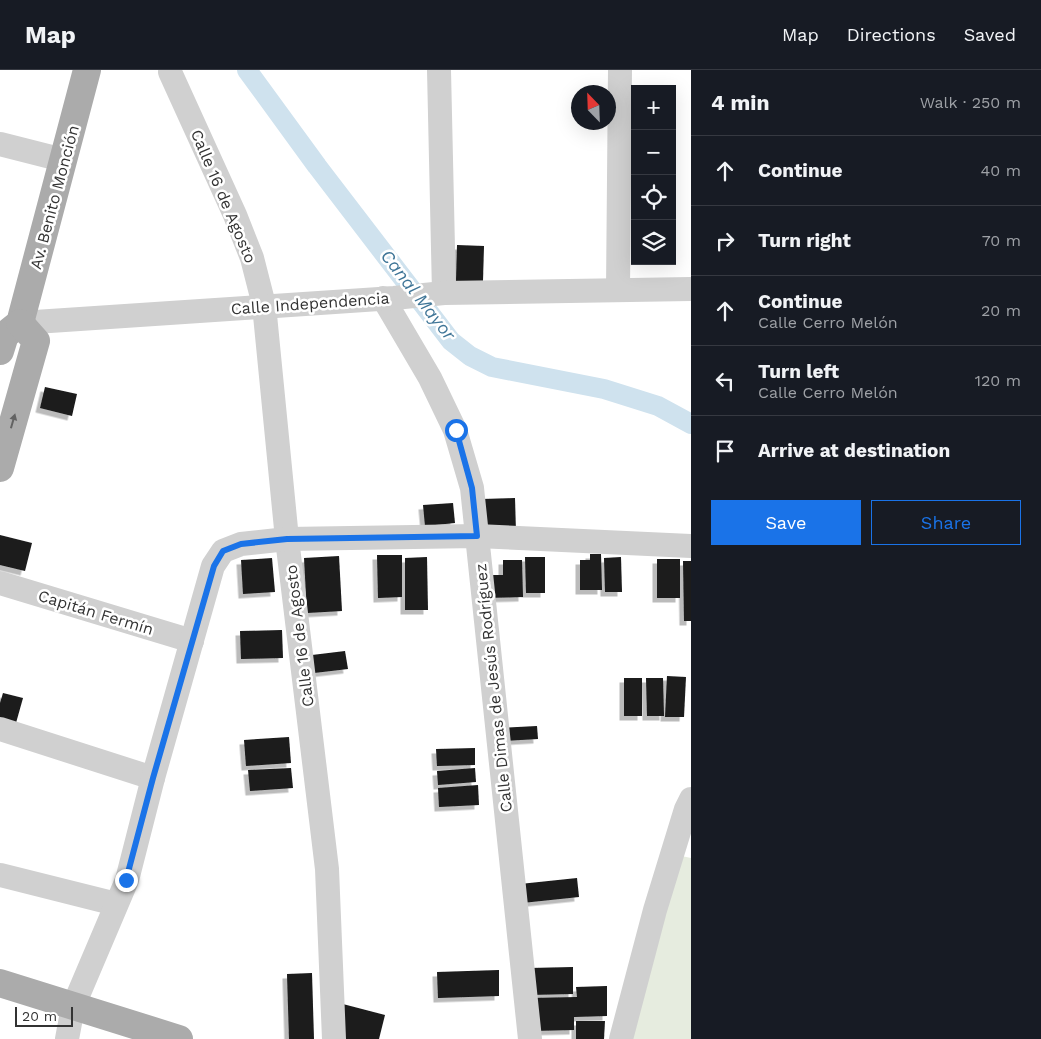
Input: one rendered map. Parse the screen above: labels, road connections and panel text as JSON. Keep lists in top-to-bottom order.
{
  "streets": {
    "main road": ["Av. Benito Monción"],
    "street": [
      "Calle 16 de Agosto",
      "Calle Independencia",
      "Capitán Fermín",
      "Calle Dimas de Jesús Rodríguez"
    ]
  },
  "crossings": [
    ["Calle 16 de Agosto", "Calle Independencia"],
    ["Av. Benito Monción", "Calle Independencia"],
    ["Calle Independencia", "Calle Dimas de Jesús Rodríguez"]
  ],
  "water": ["Canal Mayor"],
  "scale_bar": "20 m",
  "north": "top left",
  "page": {
    "header": "Map",
    "nav": ["Map", "Directions", "Saved"],
    "heading": ["4 min", "Walk · 250 m"],
    "map_buttons": ["+", "−"],
    "list": [
      ["Continue", "40 m"],
      ["Turn right", "70 m"],
      ["Continue", "Calle Cerro Melón", "20 m"],
      ["Turn left", "Calle Cerro Melón", "120 m"],
      "Arrive at destination"
    ],
    "buttons": ["Save", "Share"],
    "scale": "20 m"
  }
}
